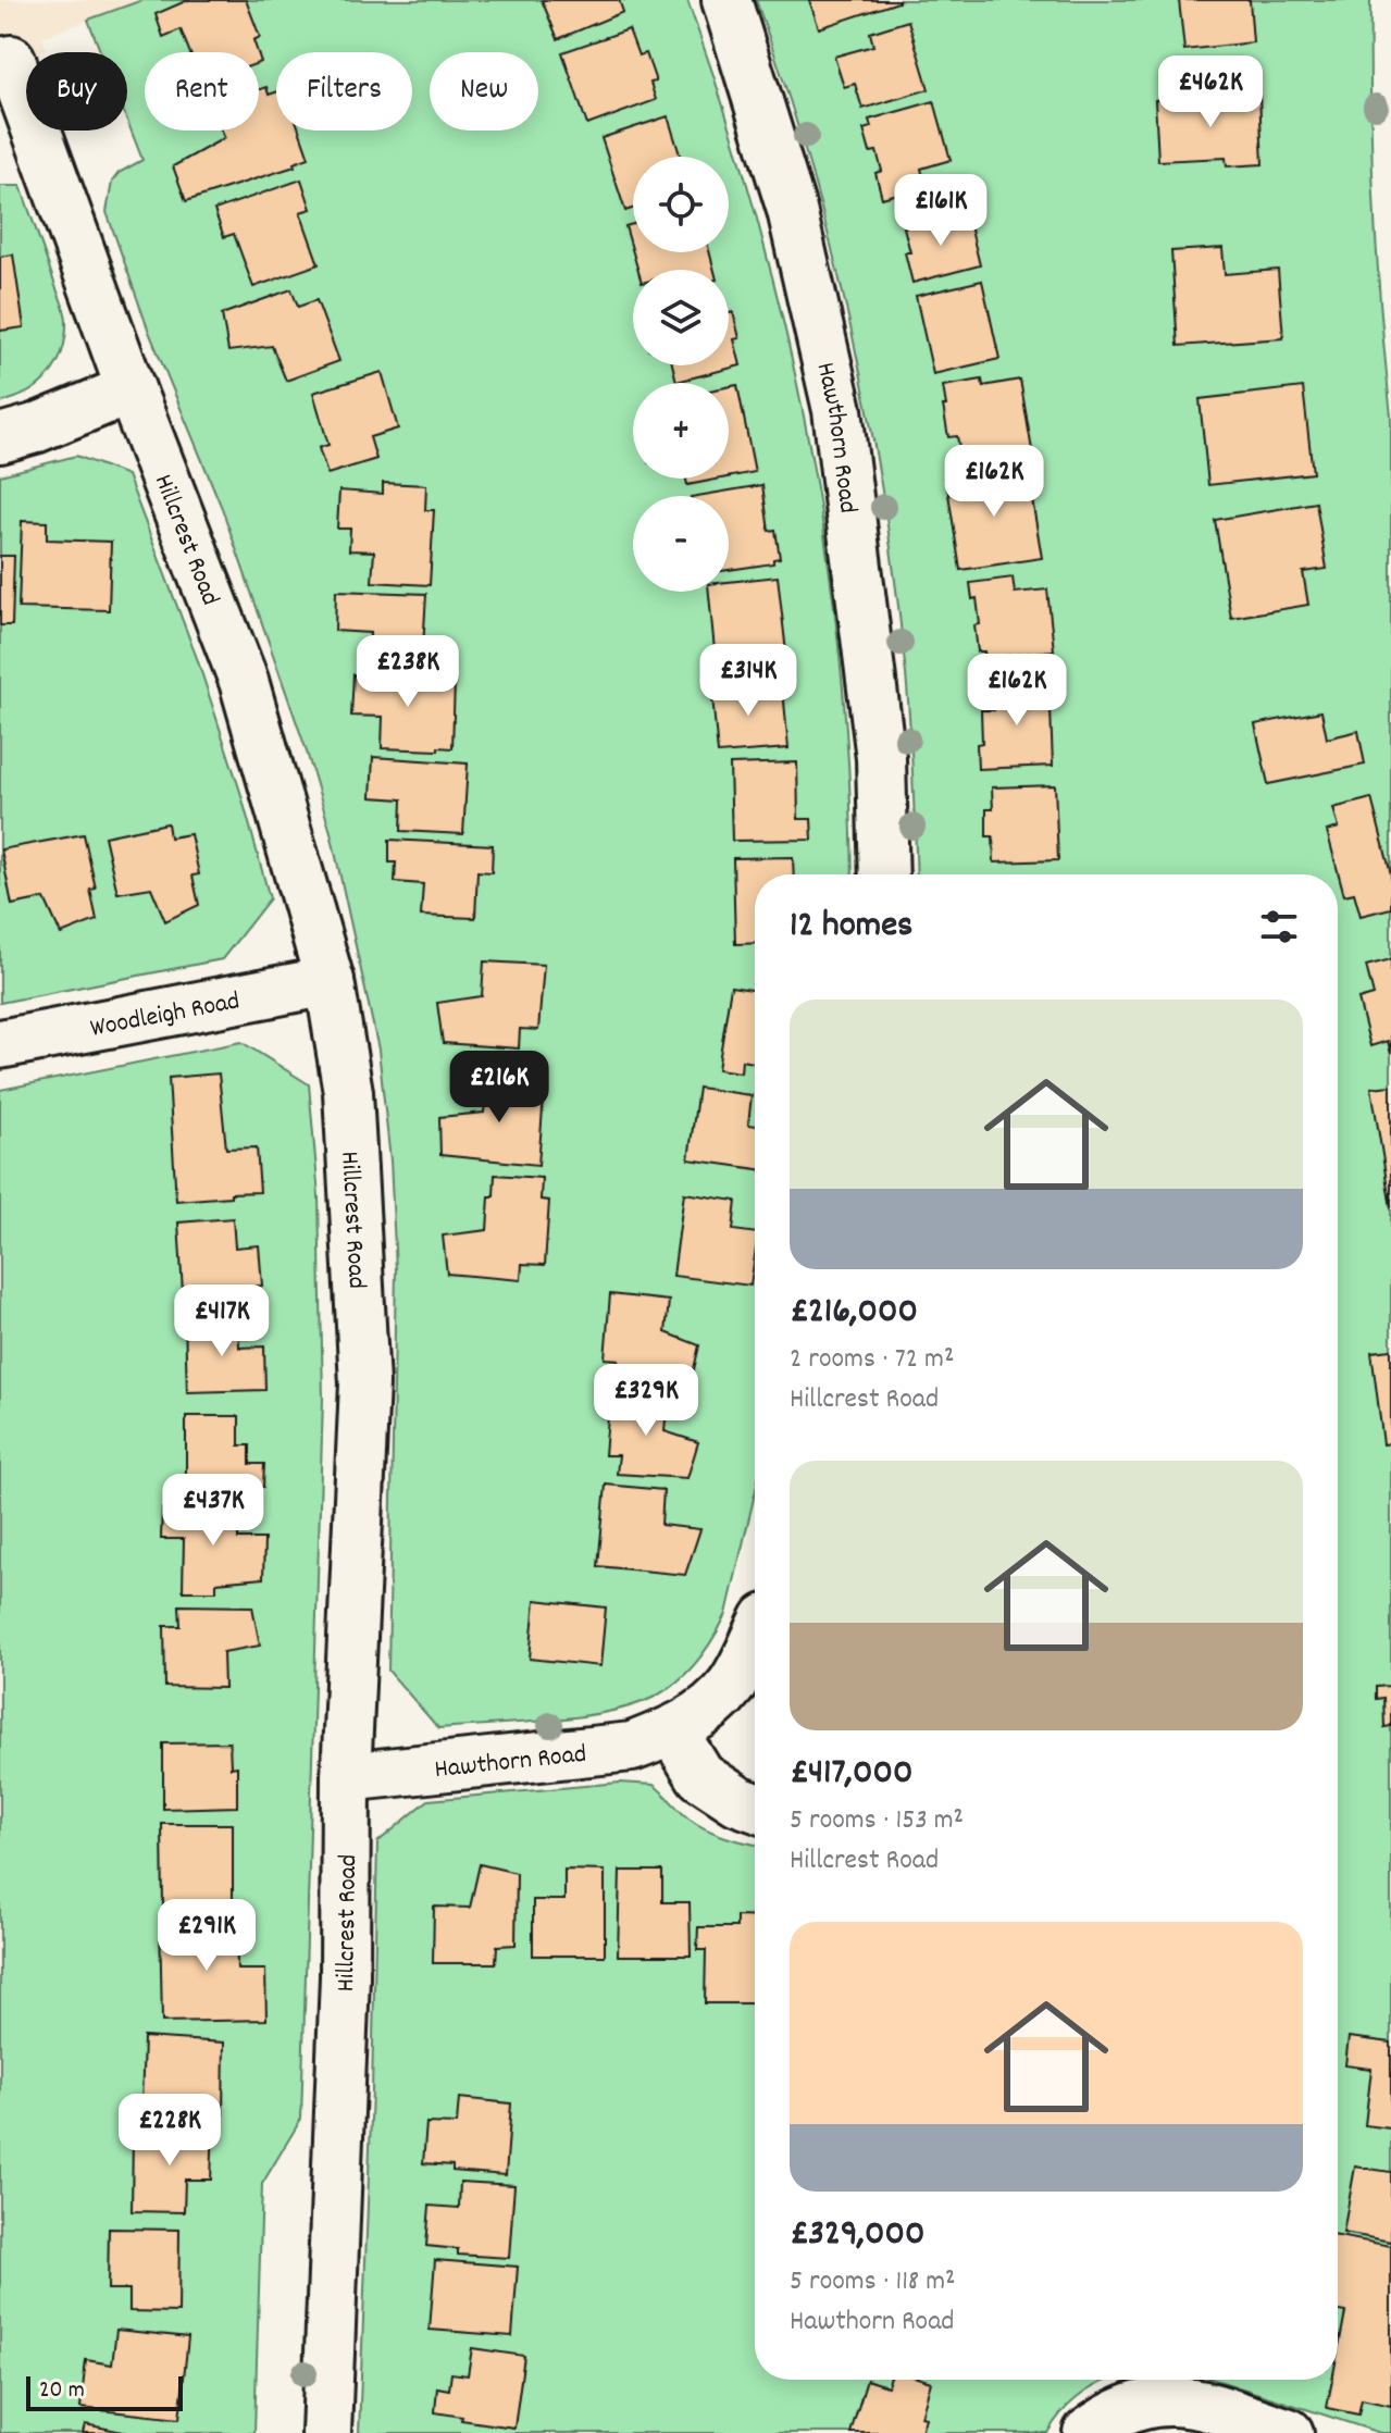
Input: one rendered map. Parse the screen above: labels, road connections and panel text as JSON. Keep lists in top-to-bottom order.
{
  "streets": {
    "street": ["Hawthorn Road", "Hillcrest Road", "Woodleigh Road"]
  },
  "crossings": [
    ["Hawthorn Road", "Hillcrest Road"],
    ["Hillcrest Road", "Woodleigh Road"]
  ],
  "scale_bar": "20 m",
  "page": {
    "chip": [
      "Buy",
      "Rent",
      "Filters",
      "New"
    ],
    "price": [
      "£462K",
      "£161K",
      "£162K",
      "£238K",
      "£314K",
      "£162K",
      "£216K",
      "£417K",
      "£329K",
      "£437K",
      "£291K",
      "£228K"
    ],
    "map_buttons": ["+", "−"],
    "heading": "12 homes",
    "list": [
      {
        "name": "£216,000",
        "note": "2 rooms · 72 m² · Hillcrest Road"
      },
      {
        "name": "£417,000",
        "note": "5 rooms · 153 m² · Hillcrest Road"
      },
      {
        "name": "£329,000",
        "note": "5 rooms · 118 m² · Hawthorn Road"
      }
    ],
    "scale": "20 m"
  }
}
